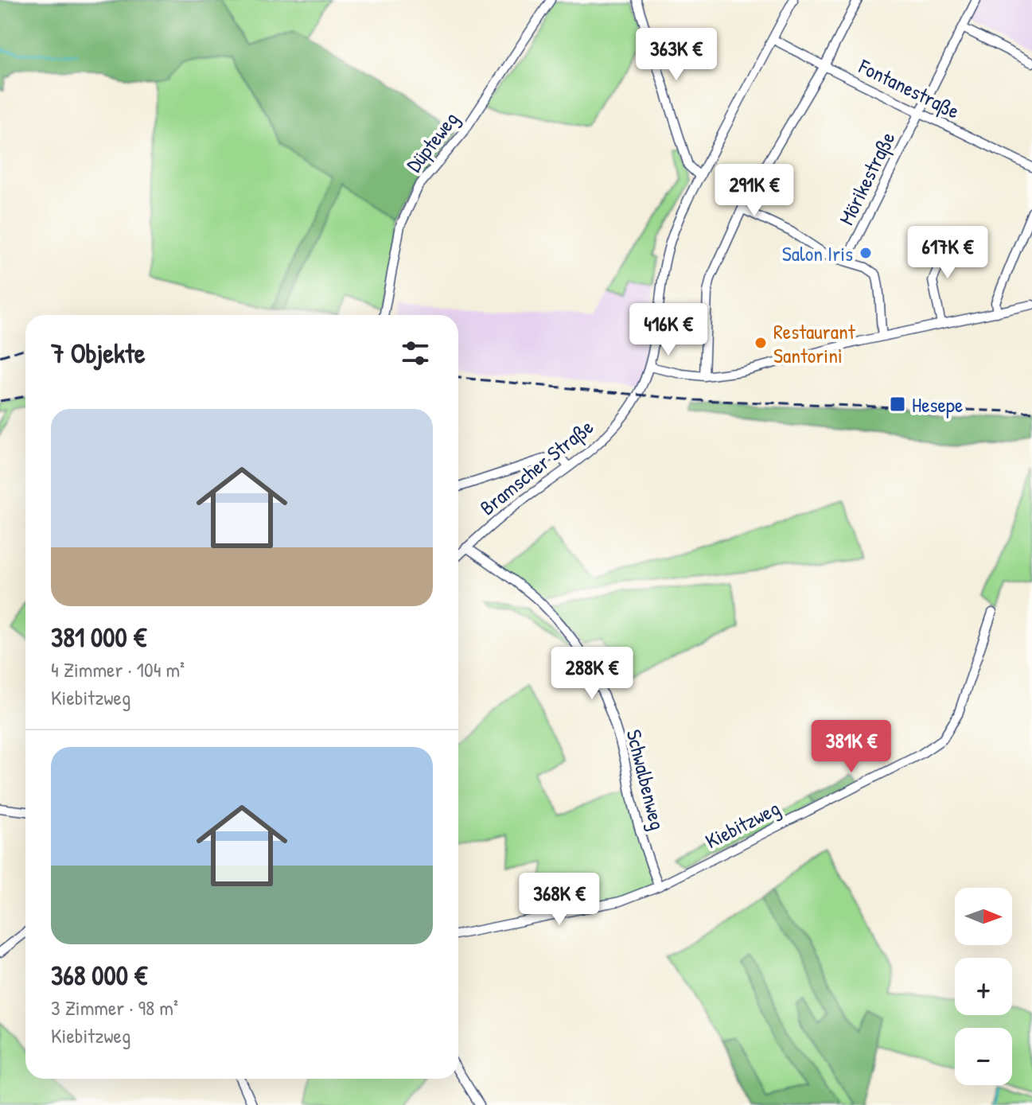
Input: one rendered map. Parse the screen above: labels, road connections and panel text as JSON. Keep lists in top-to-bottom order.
{
  "streets": {
    "street": [
      "Fontanestraße",
      "Düpteweg",
      "Mörikestraße",
      "Bramscher Straße",
      "Schwalbenweg",
      "Kiebitzweg"
    ]
  },
  "crossings": [
    ["Fontanestraße", "Mörikestraße"],
    ["Fontanestraße", "Bramscher Straße"],
    ["Bramscher Straße", "Schwalbenweg"],
    ["Schwalbenweg", "Kiebitzweg"]
  ],
  "places": {
    "other": ["Salon Iris", "Restaurant Santorini"],
    "transit": ["Hesepe"]
  },
  "north": "right",
  "page": {
    "price": [
      "363K €",
      "291K €",
      "617K €",
      "416K €",
      "288K €",
      "381K €",
      "368K €"
    ],
    "heading": "7 Objekte",
    "list": [
      {
        "name": "381 000 €",
        "note": "4 Zimmer · 104 m² · Kiebitzweg"
      },
      {
        "name": "368 000 €",
        "note": "3 Zimmer · 98 m² · Kiebitzweg"
      }
    ],
    "map_buttons": ["+", "−"]
  }
}
